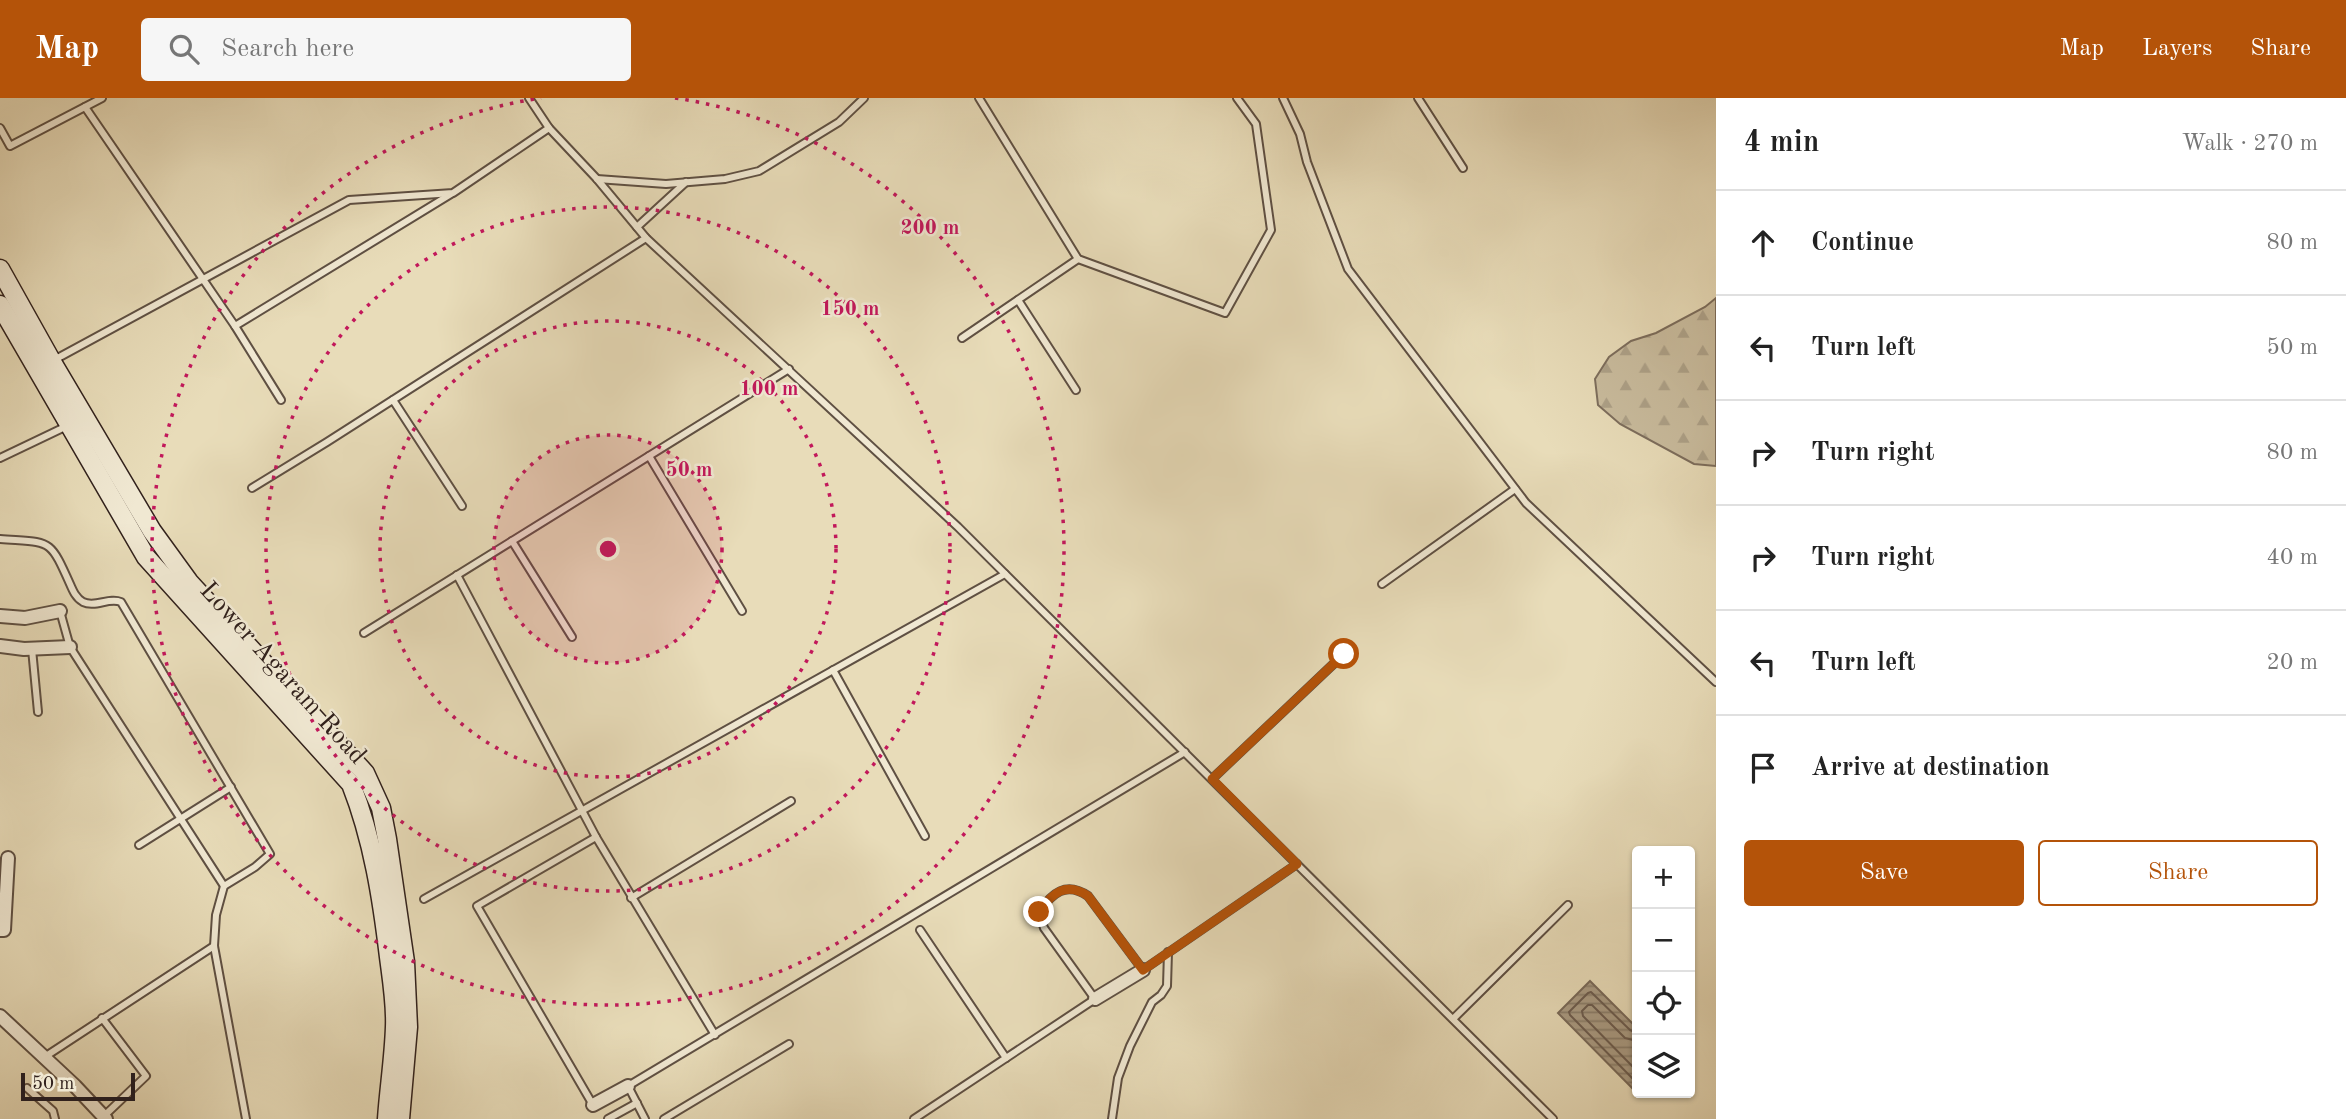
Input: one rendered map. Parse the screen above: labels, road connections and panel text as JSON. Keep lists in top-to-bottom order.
{
  "streets": {
    "main road": ["Lower Agaram Road"]
  },
  "scale_bar": "50 m",
  "page": {
    "header": "Map",
    "search": "Search here",
    "nav": ["Map", "Layers", "Share"],
    "heading": ["4 min", "Walk · 270 m"],
    "list": [
      ["Continue", "80 m"],
      ["Turn left", "50 m"],
      ["Turn right", "80 m"],
      ["Turn right", "40 m"],
      ["Turn left", "20 m"],
      "Arrive at destination"
    ],
    "buttons": ["Save", "Share"],
    "map_buttons": ["+", "−"],
    "scale": "50 m"
  },
  "rings": [
    "200 m",
    "150 m",
    "100 m",
    "50 m"
  ]
}
